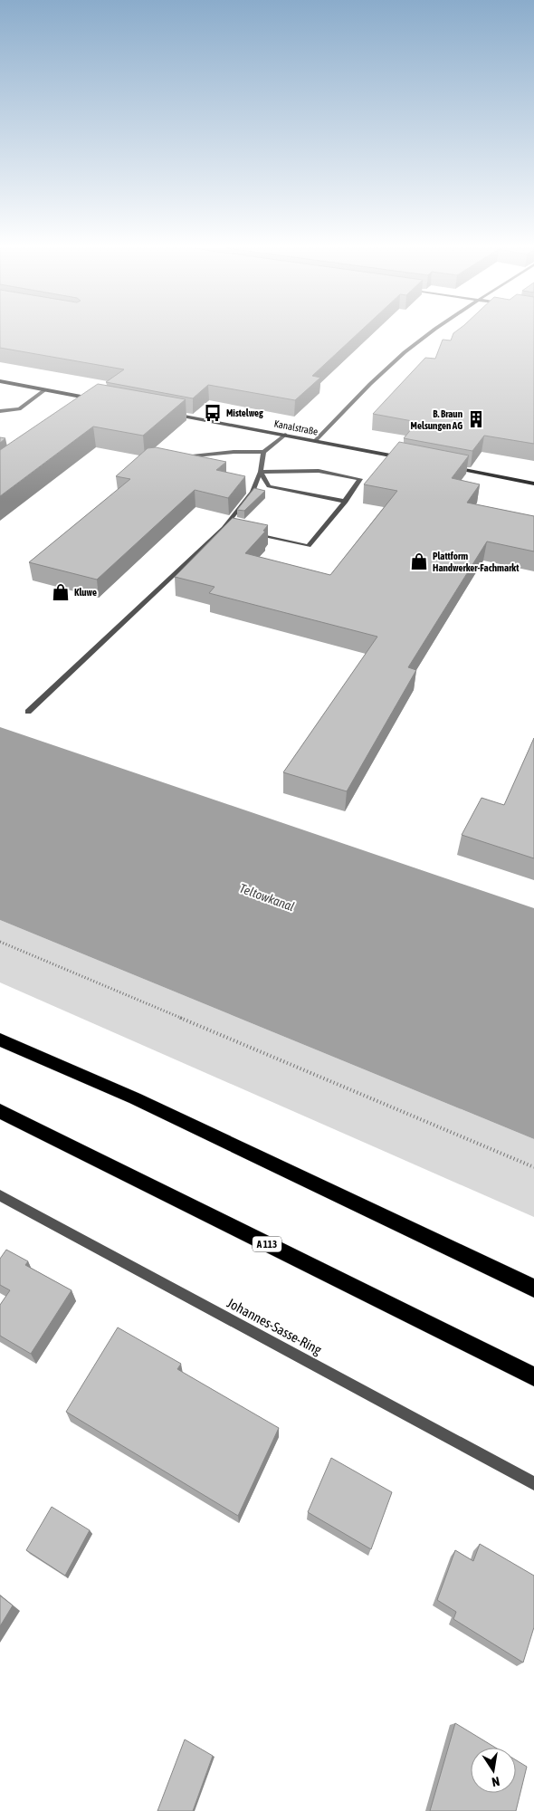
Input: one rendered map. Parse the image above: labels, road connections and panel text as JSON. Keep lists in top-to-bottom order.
{
  "streets": {
    "highway": ["A 113"],
    "street": ["Kanalstraße", "Johannes-Sasse-Ring"]
  },
  "water": ["Teltowkanal"],
  "places": {
    "bus stop": ["Mistelweg"],
    "building": ["B. Braun Melsungen AG"],
    "shop": ["Plattform Handwerker-Fachmarkt", "Kluwe"]
  },
  "north": "bottom"
}
